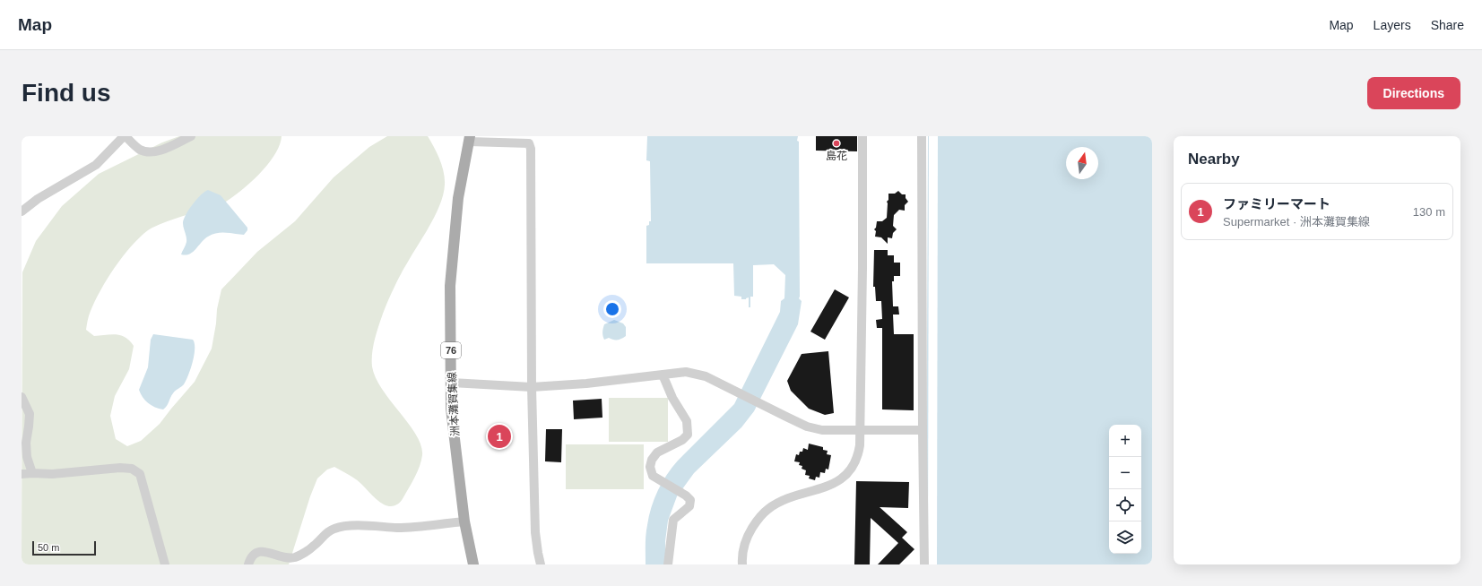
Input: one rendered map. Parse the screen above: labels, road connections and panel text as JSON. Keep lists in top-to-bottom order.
{
  "streets": {
    "main road": ["76", "洲本灘賀集線"]
  },
  "places": ["島花"],
  "scale_bar": "50 m",
  "north": "top",
  "page": {
    "header": "Map",
    "nav": ["Map", "Layers", "Share"],
    "buttons": "Directions",
    "title": "Find us",
    "heading": "Nearby",
    "list": [
      {
        "mark": "1",
        "name": "ファミリーマート",
        "note": "Supermarket · 洲本灘賀集線",
        "value": "130 m"
      }
    ],
    "pins": "1",
    "map_buttons": ["+", "−"],
    "scale": "50 m"
  }
}
